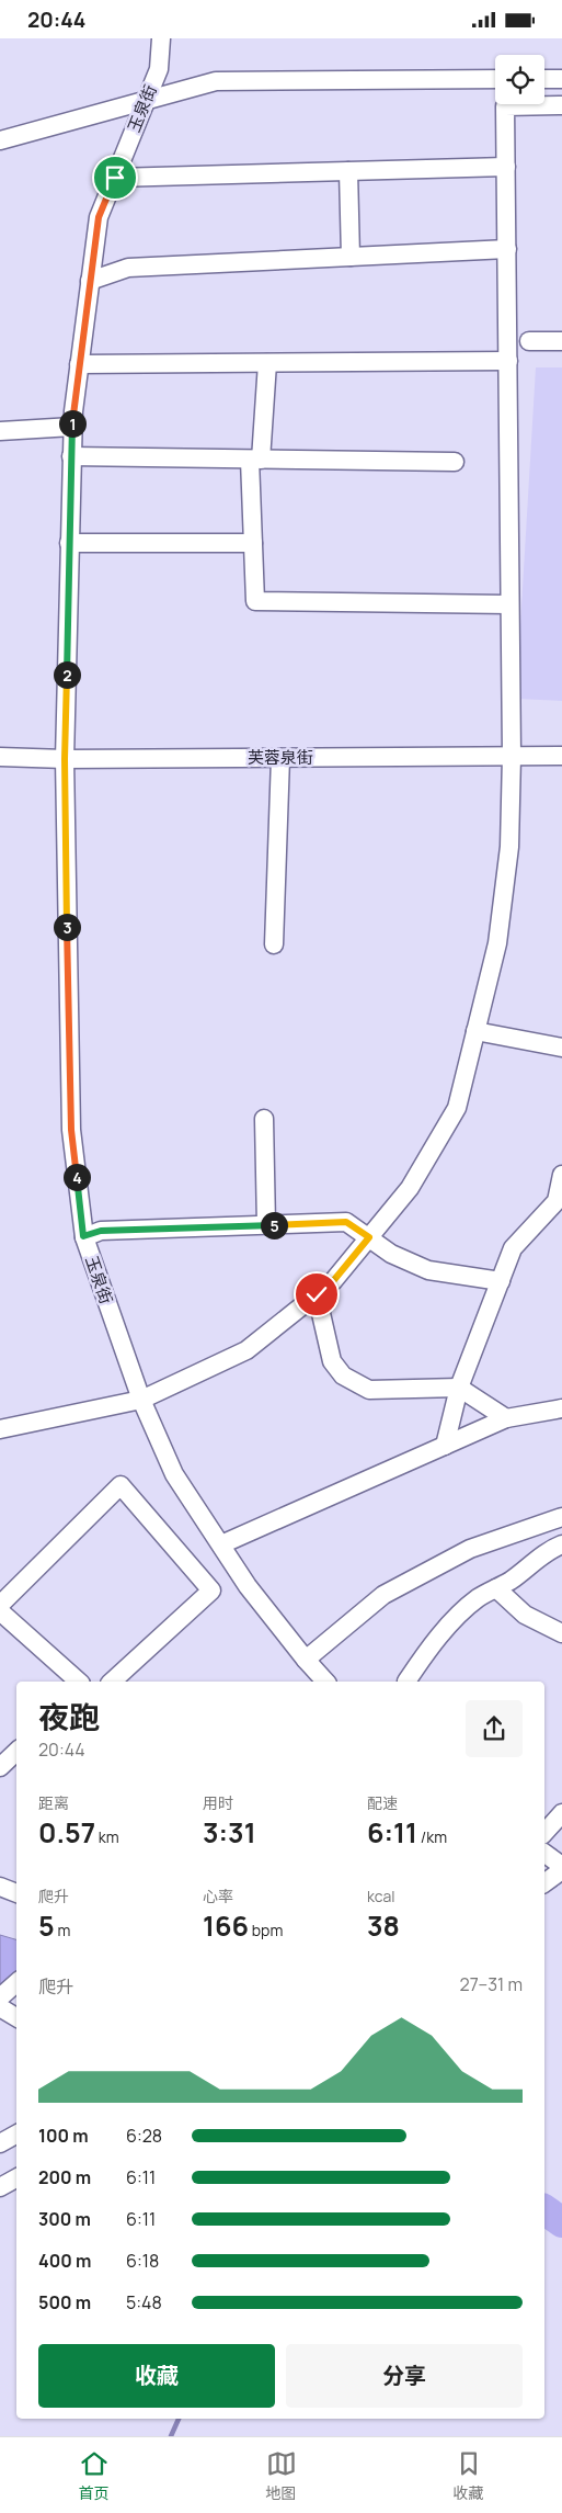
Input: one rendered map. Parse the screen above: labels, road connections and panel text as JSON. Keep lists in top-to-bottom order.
{
  "streets": {
    "street": ["玉泉街", "芙蓉泉街"]
  },
  "crossings": [
    ["玉泉街", "芙蓉泉街"]
  ],
  "page": {
    "status": "20:44",
    "pins": [
      "1",
      "2",
      "3",
      "4",
      "5"
    ],
    "heading": ["夜跑", "20:44"],
    "stats": [
      ["距离", "0.57 km"],
      ["用时", "3:31"],
      ["配速", "6:11 /km"],
      ["爬升", "5 m"],
      ["心率", "166 bpm"],
      ["kcal", "38"]
    ],
    "chart": ["爬升", "27–31 m"],
    "list": [
      {
        "name": "100 m",
        "note": "6:28"
      },
      {
        "name": "200 m",
        "note": "6:11"
      },
      {
        "name": "300 m",
        "note": "6:11"
      },
      {
        "name": "400 m",
        "note": "6:18"
      },
      {
        "name": "500 m",
        "note": "5:48"
      }
    ],
    "buttons": ["收藏", "分享"],
    "tabs": ["首页", "地图", "收藏"]
  }
}
